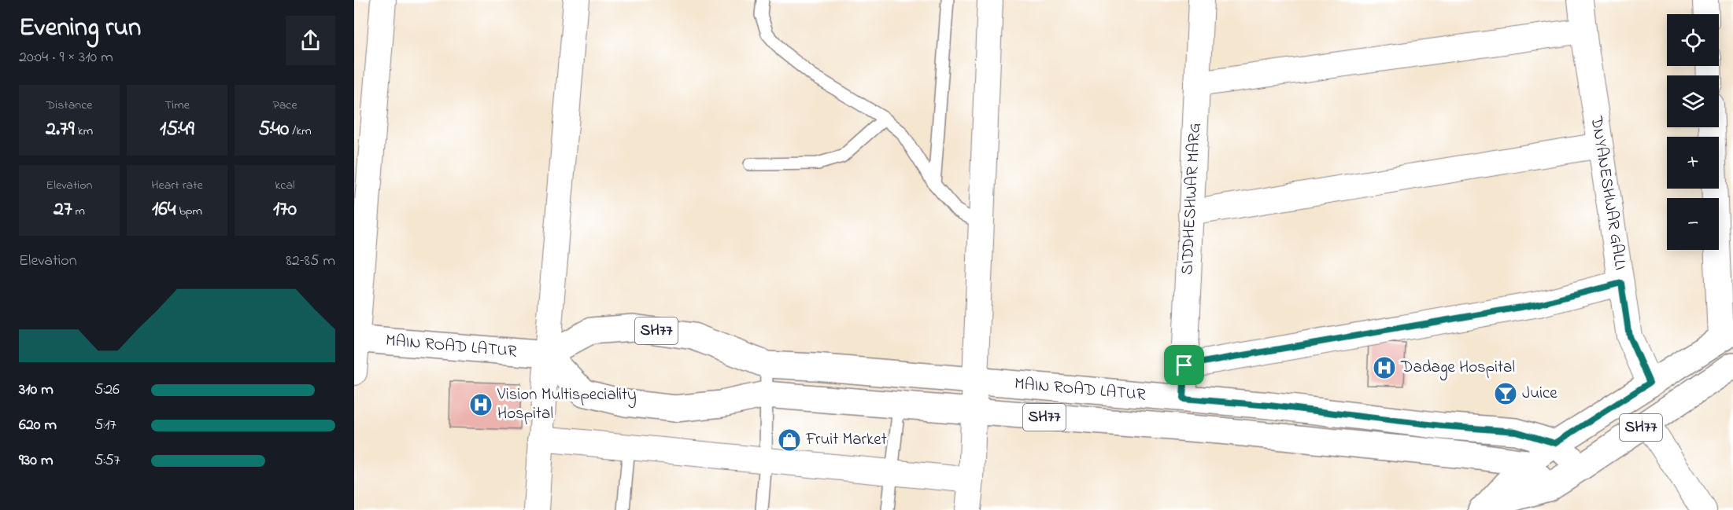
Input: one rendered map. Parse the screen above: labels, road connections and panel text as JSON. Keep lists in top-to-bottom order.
{
  "streets": {
    "main road": ["SH77", "MAIN ROAD LATUR"],
    "street": ["DNYANESHWAR GALLI", "SIDDHESHWAR MARG"]
  },
  "crossings": [
    ["DNYANESHWAR GALLI", "SH77"],
    ["SIDDHESHWAR MARG", "MAIN ROAD LATUR"],
    ["SH77", "MAIN ROAD LATUR"]
  ],
  "places": {
    "hospital": ["Dadage Hospital", "Vision Multispeciality Hospital"],
    "bar": ["Juice"],
    "shop": ["Fruit Market"]
  },
  "page": {
    "heading": ["Evening run", "20:04 · 9 × 310 m"],
    "map_buttons": ["+", "−"],
    "stats": [
      ["Distance", "2.79 km"],
      ["Time", "15:49"],
      ["Pace", "5:40 /km"],
      ["Elevation", "27 m"],
      ["Heart rate", "164 bpm"],
      ["kcal", "170"]
    ],
    "chart": ["Elevation", "82–85 m"],
    "list": [
      {
        "name": "310 m",
        "note": "5:26"
      },
      {
        "name": "620 m",
        "note": "5:17"
      },
      {
        "name": "930 m",
        "note": "5:57"
      }
    ]
  }
}
